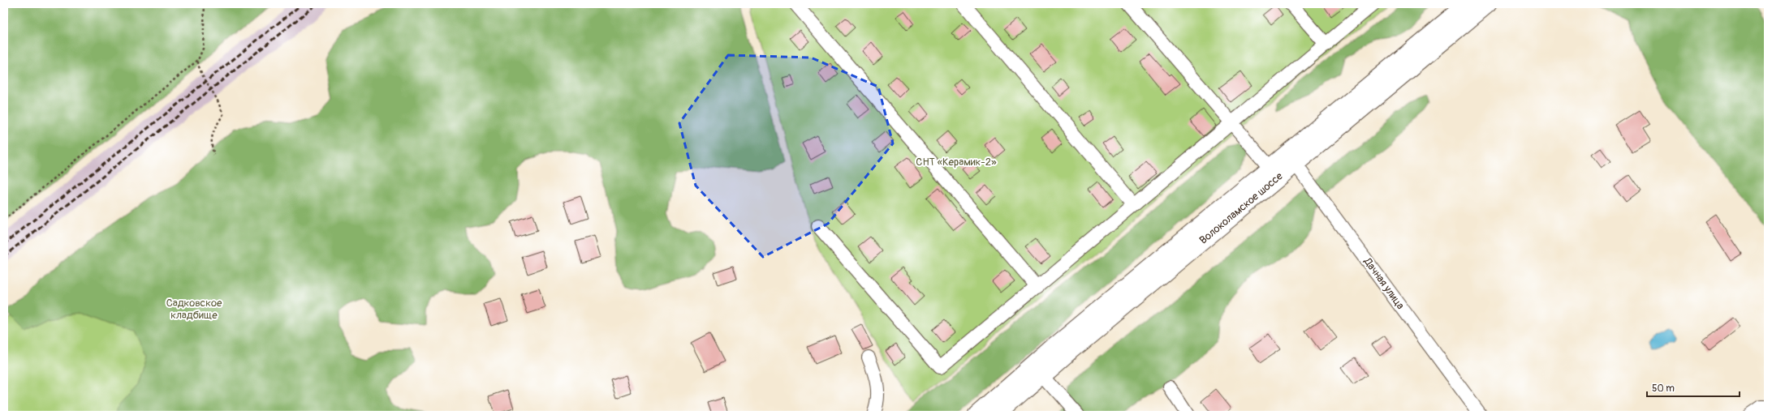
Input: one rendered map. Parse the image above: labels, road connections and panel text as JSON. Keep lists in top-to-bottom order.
{
  "streets": {
    "main road": ["Волоколамское шоссе"],
    "street": ["Дачная улица"]
  },
  "crossings": [
    ["Волоколамское шоссе", "Дачная улица"]
  ],
  "parks": ["СНТ «Керамик-2»", "Садковское кладбище"],
  "scale_bar": "50 m"
}
